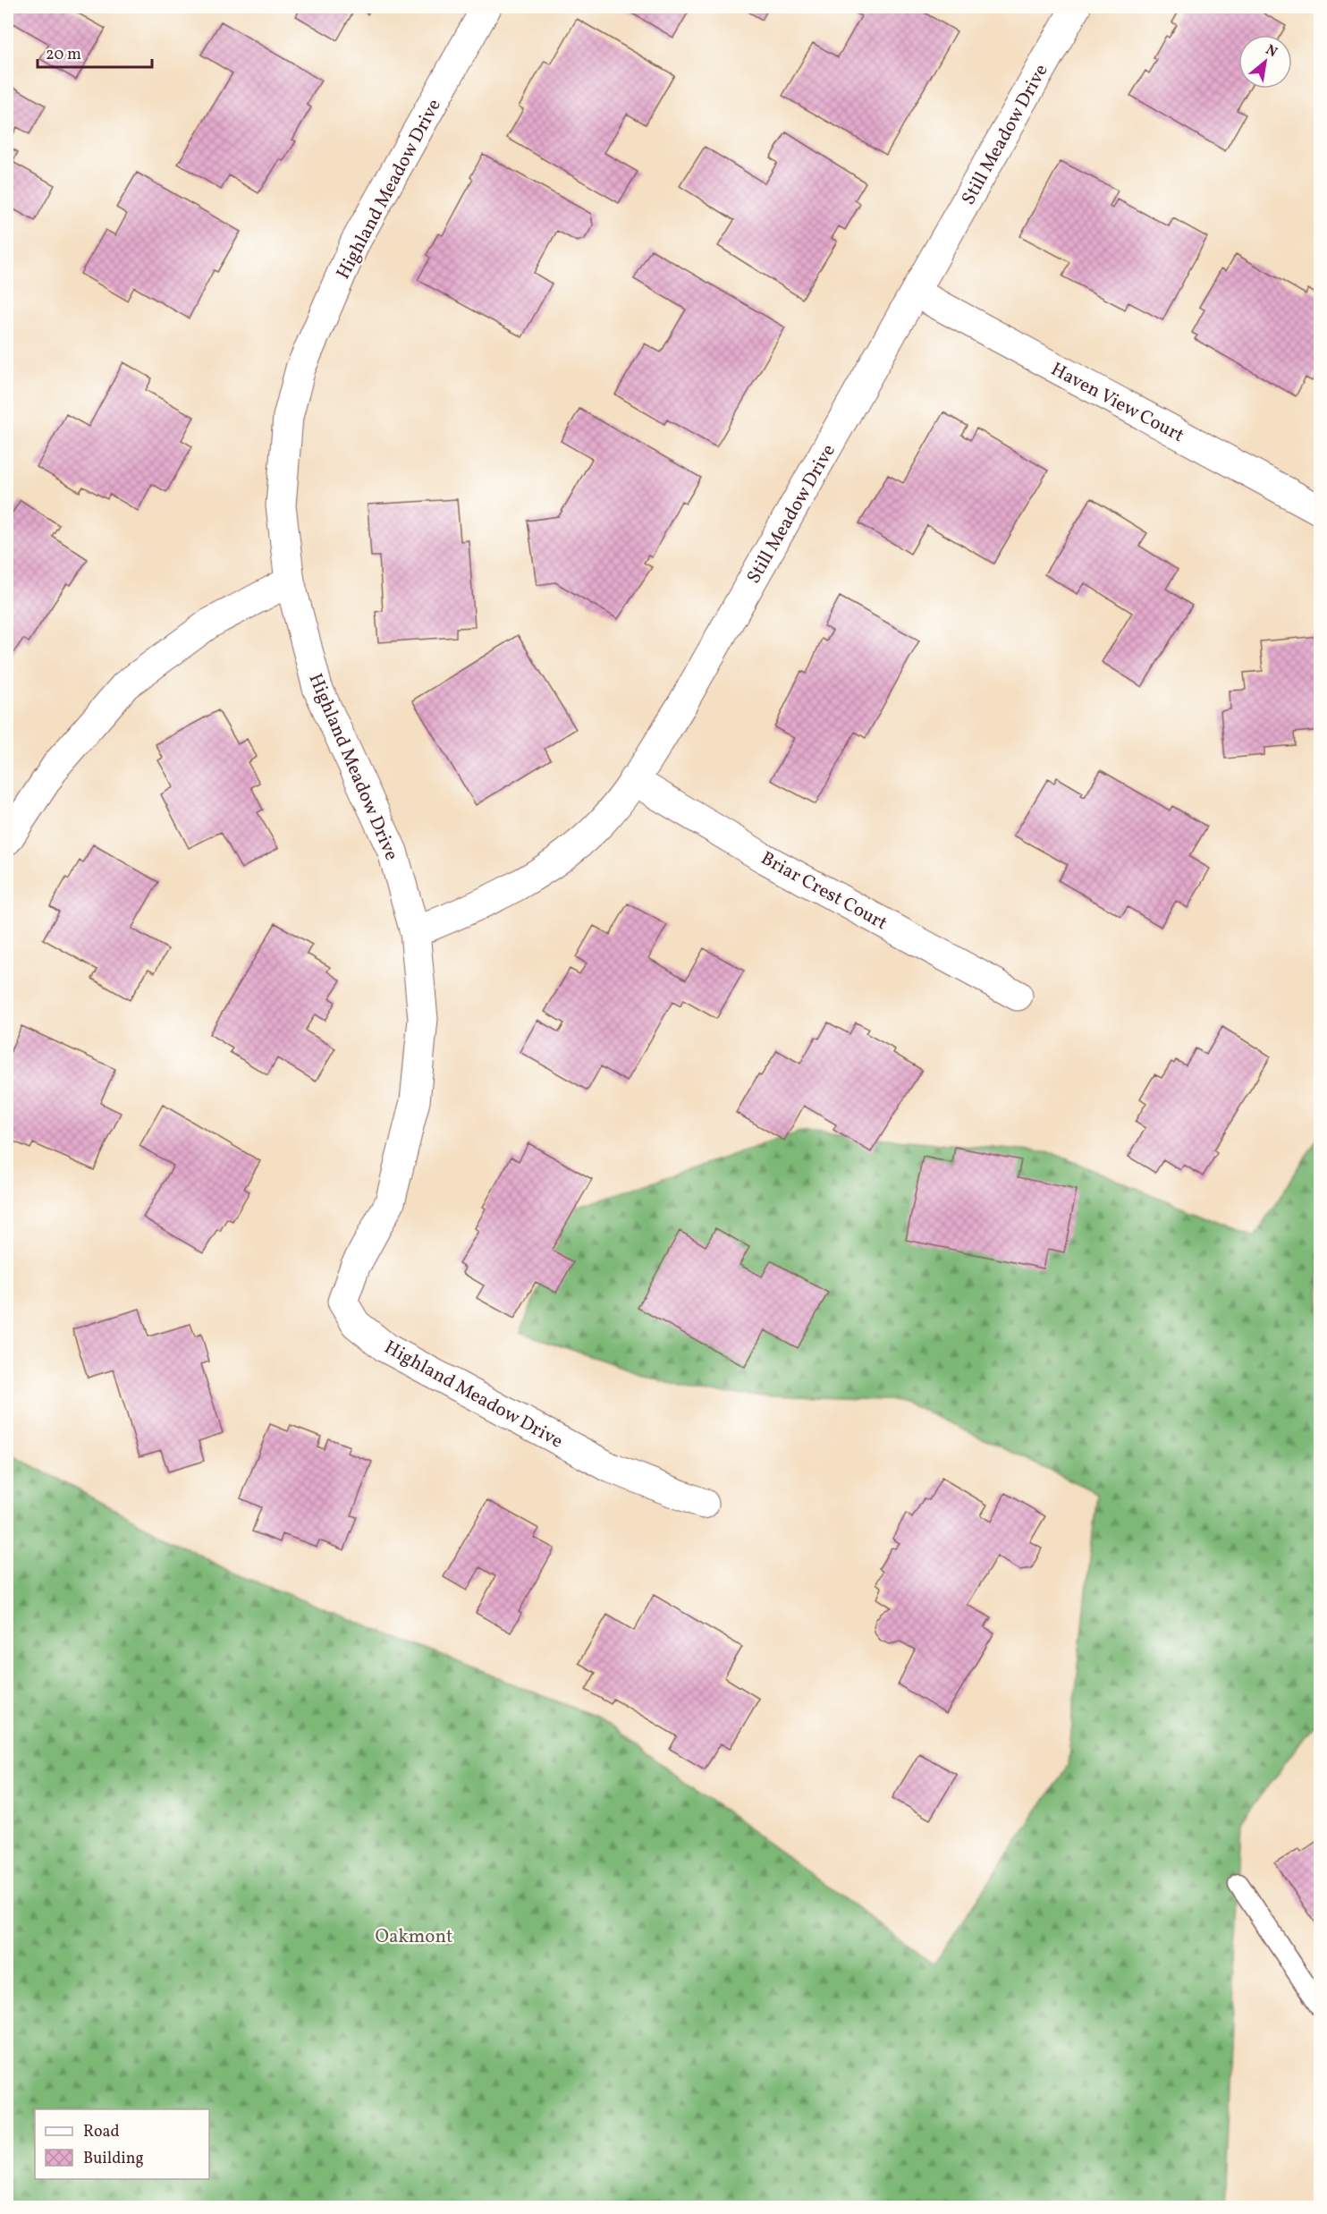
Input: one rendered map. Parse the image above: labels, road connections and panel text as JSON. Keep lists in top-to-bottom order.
{
  "streets": {
    "street": [
      "Still Meadow Drive",
      "Highland Meadow Drive",
      "Haven View Court",
      "Briar Crest Court"
    ]
  },
  "crossings": [
    ["Still Meadow Drive", "Highland Meadow Drive"],
    ["Still Meadow Drive", "Haven View Court"],
    ["Still Meadow Drive", "Briar Crest Court"]
  ],
  "parks": ["Oakmont"],
  "legend": ["Road", "Building"],
  "scale_bar": "20 m",
  "north": "top right"
}
